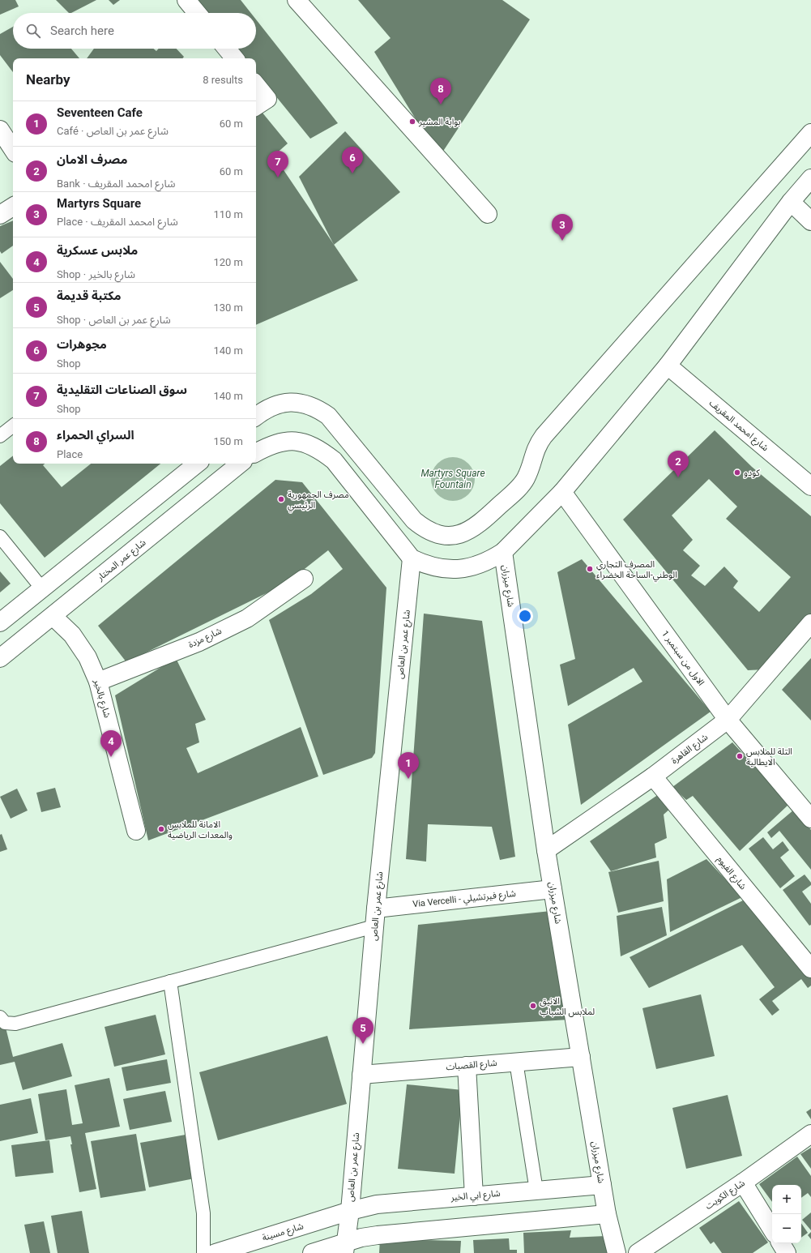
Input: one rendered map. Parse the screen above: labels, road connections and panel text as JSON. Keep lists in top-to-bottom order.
{
  "streets": {
    "street": [
      "شارع امحمد المقريف",
      "شارع عمر المختار",
      "شارع ميزران",
      "شارع مزدة",
      "شارع عمر بن العاص",
      "الاول من سبتمبر 1",
      "شارع بالخير",
      "شارع القاهرة",
      "شارع الفيوم",
      "Via Vercelli - شارع فيرتشيلي",
      "شارع القصبات",
      "شارع الكويت",
      "شارع ابي الخير",
      "شارع مسينة"
    ]
  },
  "crossings": [
    ["شارع عمر المختار", "شارع بالخير"],
    ["شارع ميزران", "شارع القاهرة"],
    ["شارع ميزران", "Via Vercelli - شارع فيرتشيلي"],
    ["شارع ميزران", "شارع القصبات"],
    ["شارع ميزران", "شارع ابي الخير"],
    ["شارع مزدة", "شارع بالخير"],
    ["شارع عمر بن العاص", "Via Vercelli - شارع فيرتشيلي"],
    ["شارع عمر بن العاص", "شارع القصبات"],
    ["شارع عمر بن العاص", "شارع ابي الخير"],
    ["شارع عمر بن العاص", "شارع مسينة"],
    ["الاول من سبتمبر 1", "شارع القاهرة"],
    ["شارع القاهرة", "شارع الفيوم"],
    ["شارع ابي الخير", "شارع مسينة"]
  ],
  "water": ["Martyrs Square Fountain"],
  "places": [
    "بوابة المشير",
    "كودو",
    "مصرف الجمهورية الرئيسي",
    "المصرف التجاري الوطني-الساحة الخضراء",
    "التلة للملابس الايطالية",
    "الامانة للملابس والمعدات الرياضية",
    "الانيق لملابس الشباب"
  ],
  "page": {
    "search": "Search here",
    "heading": ["Nearby", "8 results"],
    "pins": [
      "8",
      "6",
      "7",
      "3",
      "2",
      "4",
      "1",
      "5"
    ],
    "list": [
      {
        "mark": "1",
        "name": "Seventeen Cafe",
        "note": "Café · شارع عمر بن العاص",
        "value": "60 m"
      },
      {
        "mark": "2",
        "name": "مصرف الامان",
        "note": "Bank · شارع امحمد المقريف",
        "value": "60 m"
      },
      {
        "mark": "3",
        "name": "Martyrs Square",
        "note": "Place · شارع امحمد المقريف",
        "value": "110 m"
      },
      {
        "mark": "4",
        "name": "ملابس عسكرية",
        "note": "Shop · شارع بالخير",
        "value": "120 m"
      },
      {
        "mark": "5",
        "name": "مكتبة قديمة",
        "note": "Shop · شارع عمر بن العاص",
        "value": "130 m"
      },
      {
        "mark": "6",
        "name": "مجوهرات",
        "note": "Shop",
        "value": "140 m"
      },
      {
        "mark": "7",
        "name": "سوق الصناعات التقليدية",
        "note": "Shop",
        "value": "140 m"
      },
      {
        "mark": "8",
        "name": "السراي الحمراء",
        "note": "Place",
        "value": "150 m"
      }
    ],
    "map_buttons": ["+", "−"]
  }
}
